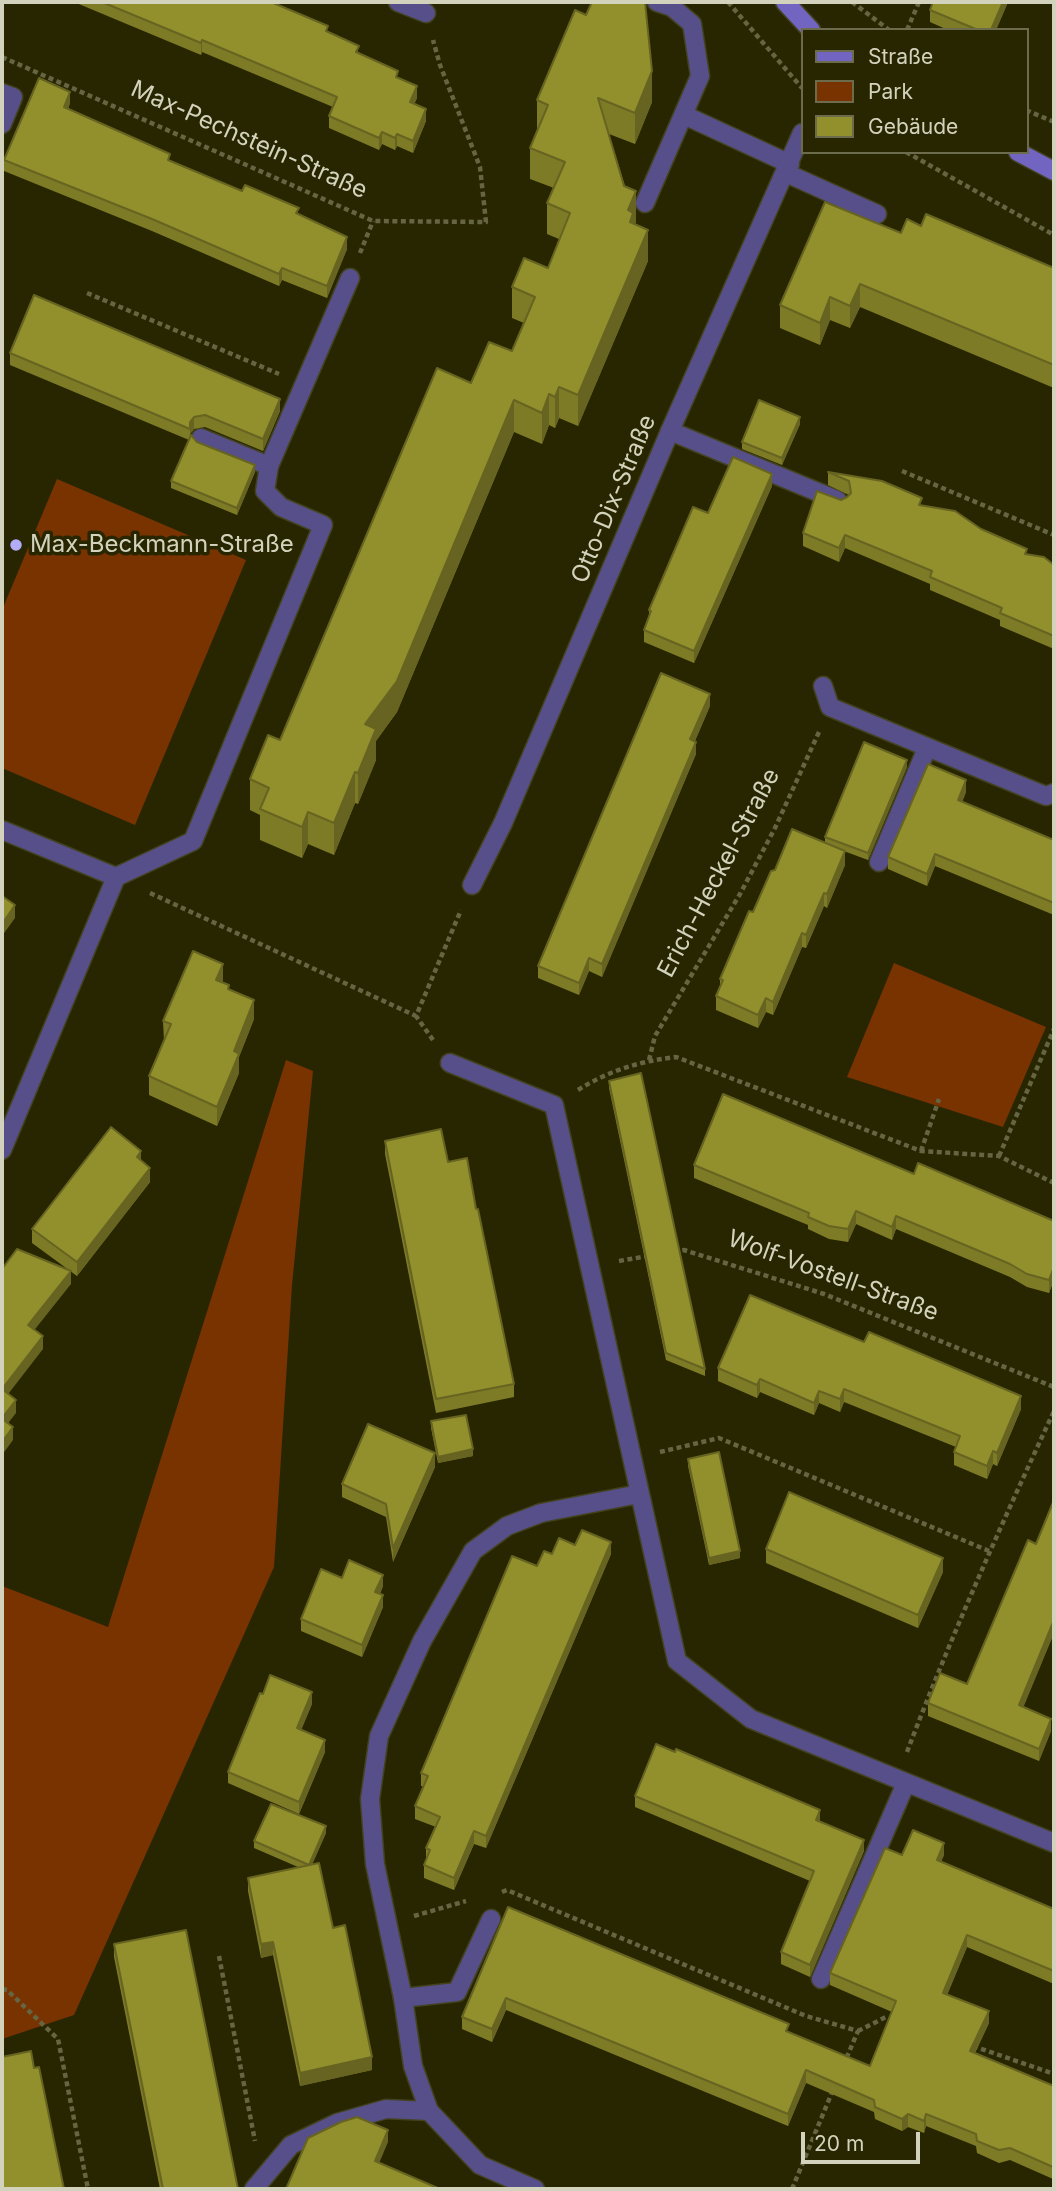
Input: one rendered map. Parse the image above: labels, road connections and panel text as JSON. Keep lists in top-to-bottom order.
{
  "streets": {
    "street": ["Otto-Dix-Straße"],
    "path": ["Max-Pechstein-Straße", "Erich-Heckel-Straße", "Wolf-Vostell-Straße"]
  },
  "places": ["Max-Beckmann-Straße"],
  "legend": ["Straße", "Park", "Gebäude"],
  "scale_bar": "20 m"
}
